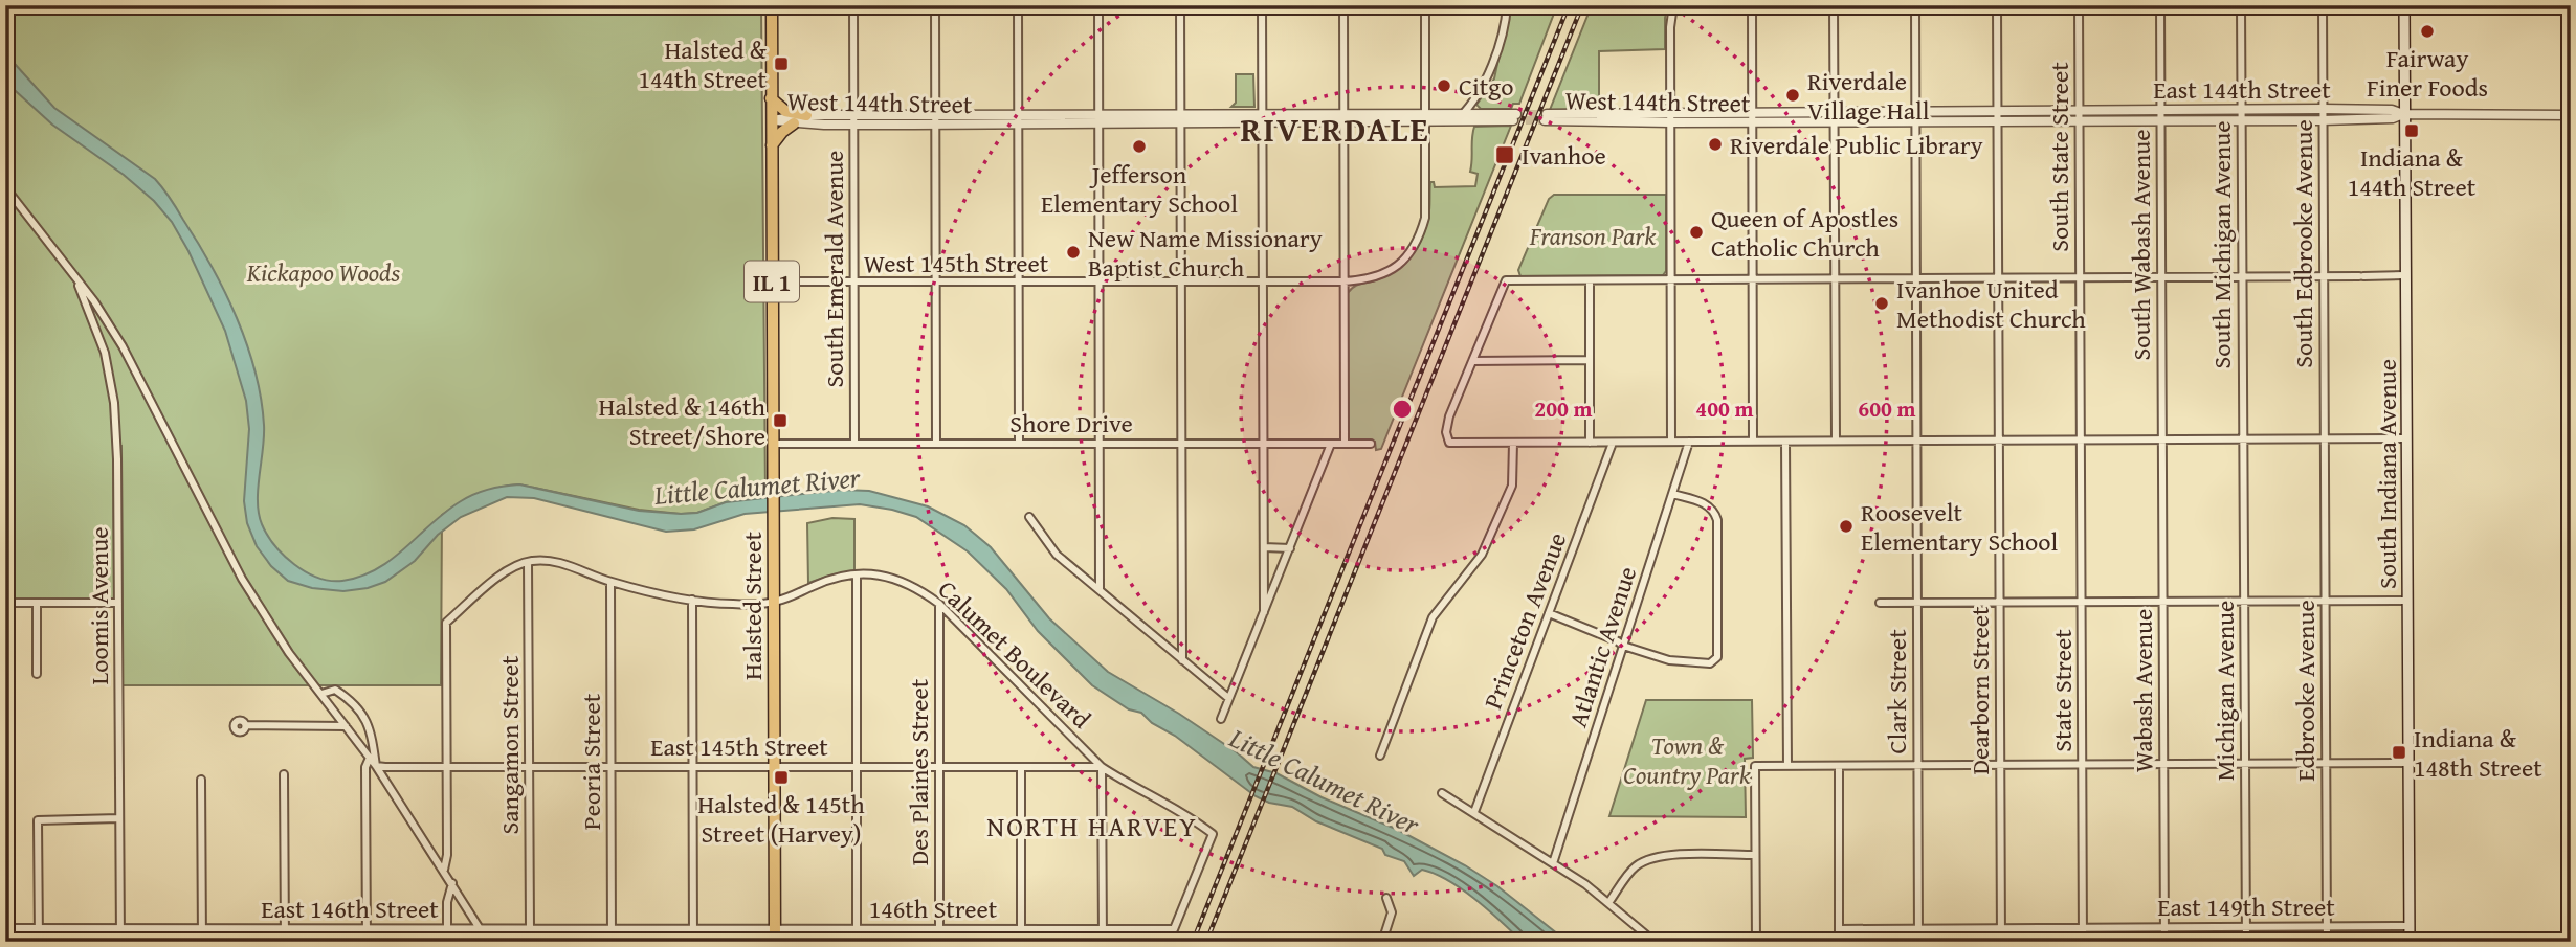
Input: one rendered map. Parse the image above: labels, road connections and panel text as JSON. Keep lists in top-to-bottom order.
{
  "streets": {
    "main road": ["IL 1", "South Indiana Avenue", "Halsted Street"],
    "street": [
      "East 144th Street",
      "West 144th Street",
      "South State Street",
      "South Edbrooke Avenue",
      "South Wabash Avenue",
      "South Michigan Avenue",
      "West 145th Street",
      "South Emerald Avenue",
      "Shore Drive",
      "Loomis Avenue",
      "Princeton Avenue",
      "Atlantic Avenue",
      "Calumet Boulevard",
      "Dearborn Street",
      "State Street",
      "Wabash Avenue",
      "Michigan Avenue",
      "Edbrooke Avenue",
      "Clark Street",
      "Sangamon Street",
      "East 145th Street",
      "Peoria Street",
      "Des Plaines Street",
      "East 149th Street",
      "East 146th Street",
      "146th Street"
    ]
  },
  "crossings": [
    ["East 144th Street", "West 144th Street"],
    ["East 144th Street", "South State Street"],
    ["East 144th Street", "South Edbrooke Avenue"],
    ["East 144th Street", "South Wabash Avenue"],
    ["East 144th Street", "South Michigan Avenue"],
    ["East 144th Street", "South Indiana Avenue"],
    ["West 144th Street", "South State Street"],
    ["West 144th Street", "West 145th Street"],
    ["West 144th Street", "South Emerald Avenue"],
    ["West 144th Street", "Halsted Street"],
    ["West 144th Street", "Dearborn Street"],
    ["West 144th Street", "Clark Street"],
    ["South State Street", "State Street"],
    ["South Edbrooke Avenue", "Edbrooke Avenue"],
    ["South Wabash Avenue", "Wabash Avenue"],
    ["South Michigan Avenue", "Michigan Avenue"],
    ["West 145th Street", "South Emerald Avenue"],
    ["West 145th Street", "Halsted Street"],
    ["South Emerald Avenue", "Shore Drive"],
    ["Shore Drive", "Halsted Street"],
    ["South Indiana Avenue", "East 149th Street"],
    ["Loomis Avenue", "East 146th Street"],
    ["Halsted Street", "Calumet Boulevard"],
    ["Halsted Street", "East 145th Street"],
    ["Halsted Street", "146th Street"],
    ["Calumet Boulevard", "Sangamon Street"],
    ["Calumet Boulevard", "East 145th Street"],
    ["Calumet Boulevard", "Peoria Street"],
    ["Calumet Boulevard", "Des Plaines Street"],
    ["Calumet Boulevard", "146th Street"],
    ["Dearborn Street", "East 149th Street"],
    ["State Street", "East 149th Street"],
    ["Wabash Avenue", "East 149th Street"],
    ["Michigan Avenue", "East 149th Street"],
    ["Edbrooke Avenue", "East 149th Street"],
    ["Clark Street", "East 149th Street"],
    ["Sangamon Street", "East 145th Street"],
    ["Sangamon Street", "East 146th Street"],
    ["East 145th Street", "Peoria Street"],
    ["East 145th Street", "Des Plaines Street"],
    ["Peoria Street", "East 146th Street"],
    ["Des Plaines Street", "146th Street"],
    ["East 146th Street", "146th Street"]
  ],
  "districts": ["RIVERDALE", "NORTH HARVEY"],
  "water": ["Little Calumet River"],
  "parks": ["Franson Park", "Kickapoo Woods", "Town & Country Park"],
  "places": {
    "other": [
      "Fairway Finer Foods",
      "Citgo",
      "Riverdale Village Hall",
      "Riverdale Public Library",
      "Jefferson Elementary School",
      "Queen of Apostles Catholic Church",
      "New Name Missionary Baptist Church",
      "Ivanhoe United Methodist Church",
      "Roosevelt Elementary School"
    ],
    "transit": [
      "Halsted & 144th Street",
      "Indiana & 144th Street",
      "Ivanhoe",
      "Halsted & 146th Street/Shore",
      "Indiana & 148th Street",
      "Halsted & 145th Street (Harvey)"
    ]
  },
  "rings": ["200 m", "400 m", "600 m"]
}
